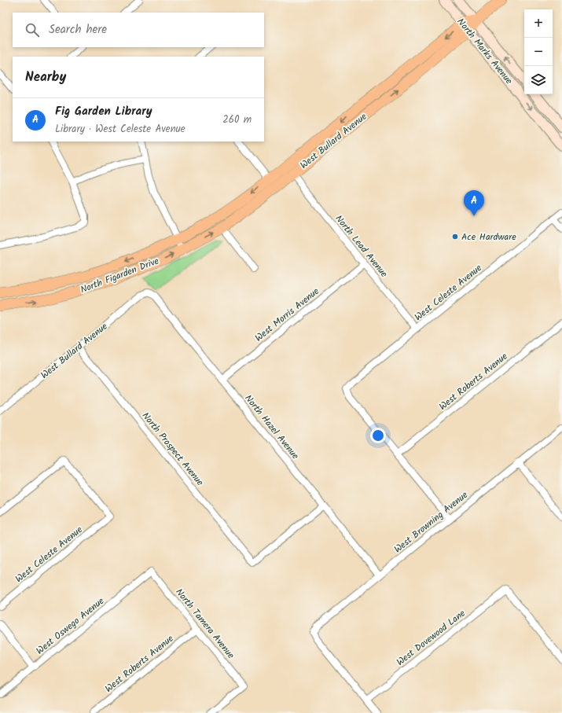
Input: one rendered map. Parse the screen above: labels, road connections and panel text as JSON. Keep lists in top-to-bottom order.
{
  "streets": {
    "main road": ["North Marks Avenue", "West Bullard Avenue", "North Figarden Drive"],
    "street": [
      "North Lead Avenue",
      "West Celeste Avenue",
      "West Morris Avenue",
      "West Roberts Avenue",
      "North Hazel Avenue",
      "North Prospect Avenue",
      "West Browning Avenue",
      "North Tamera Avenue",
      "West Oswego Avenue",
      "West Dovewood Lane"
    ]
  },
  "crossings": [
    ["North Marks Avenue", "West Bullard Avenue"],
    ["West Bullard Avenue", "North Lead Avenue"],
    ["West Bullard Avenue", "North Figarden Drive"],
    ["West Bullard Avenue", "North Hazel Avenue"],
    ["West Bullard Avenue", "North Prospect Avenue"],
    ["North Lead Avenue", "West Celeste Avenue"],
    ["North Lead Avenue", "West Morris Avenue"],
    ["West Celeste Avenue", "West Roberts Avenue"],
    ["West Morris Avenue", "North Hazel Avenue"],
    ["West Roberts Avenue", "North Tamera Avenue"],
    ["North Hazel Avenue", "North Prospect Avenue"],
    ["North Hazel Avenue", "West Browning Avenue"],
    ["West Browning Avenue", "West Dovewood Lane"],
    ["North Tamera Avenue", "West Oswego Avenue"]
  ],
  "places": ["Ace Hardware"],
  "page": {
    "map_buttons": ["+", "−"],
    "search": "Search here",
    "heading": "Nearby",
    "list": [
      {
        "mark": "A",
        "name": "Fig Garden Library",
        "note": "Library · West Celeste Avenue",
        "value": "260 m"
      }
    ],
    "pins": "A"
  }
}
